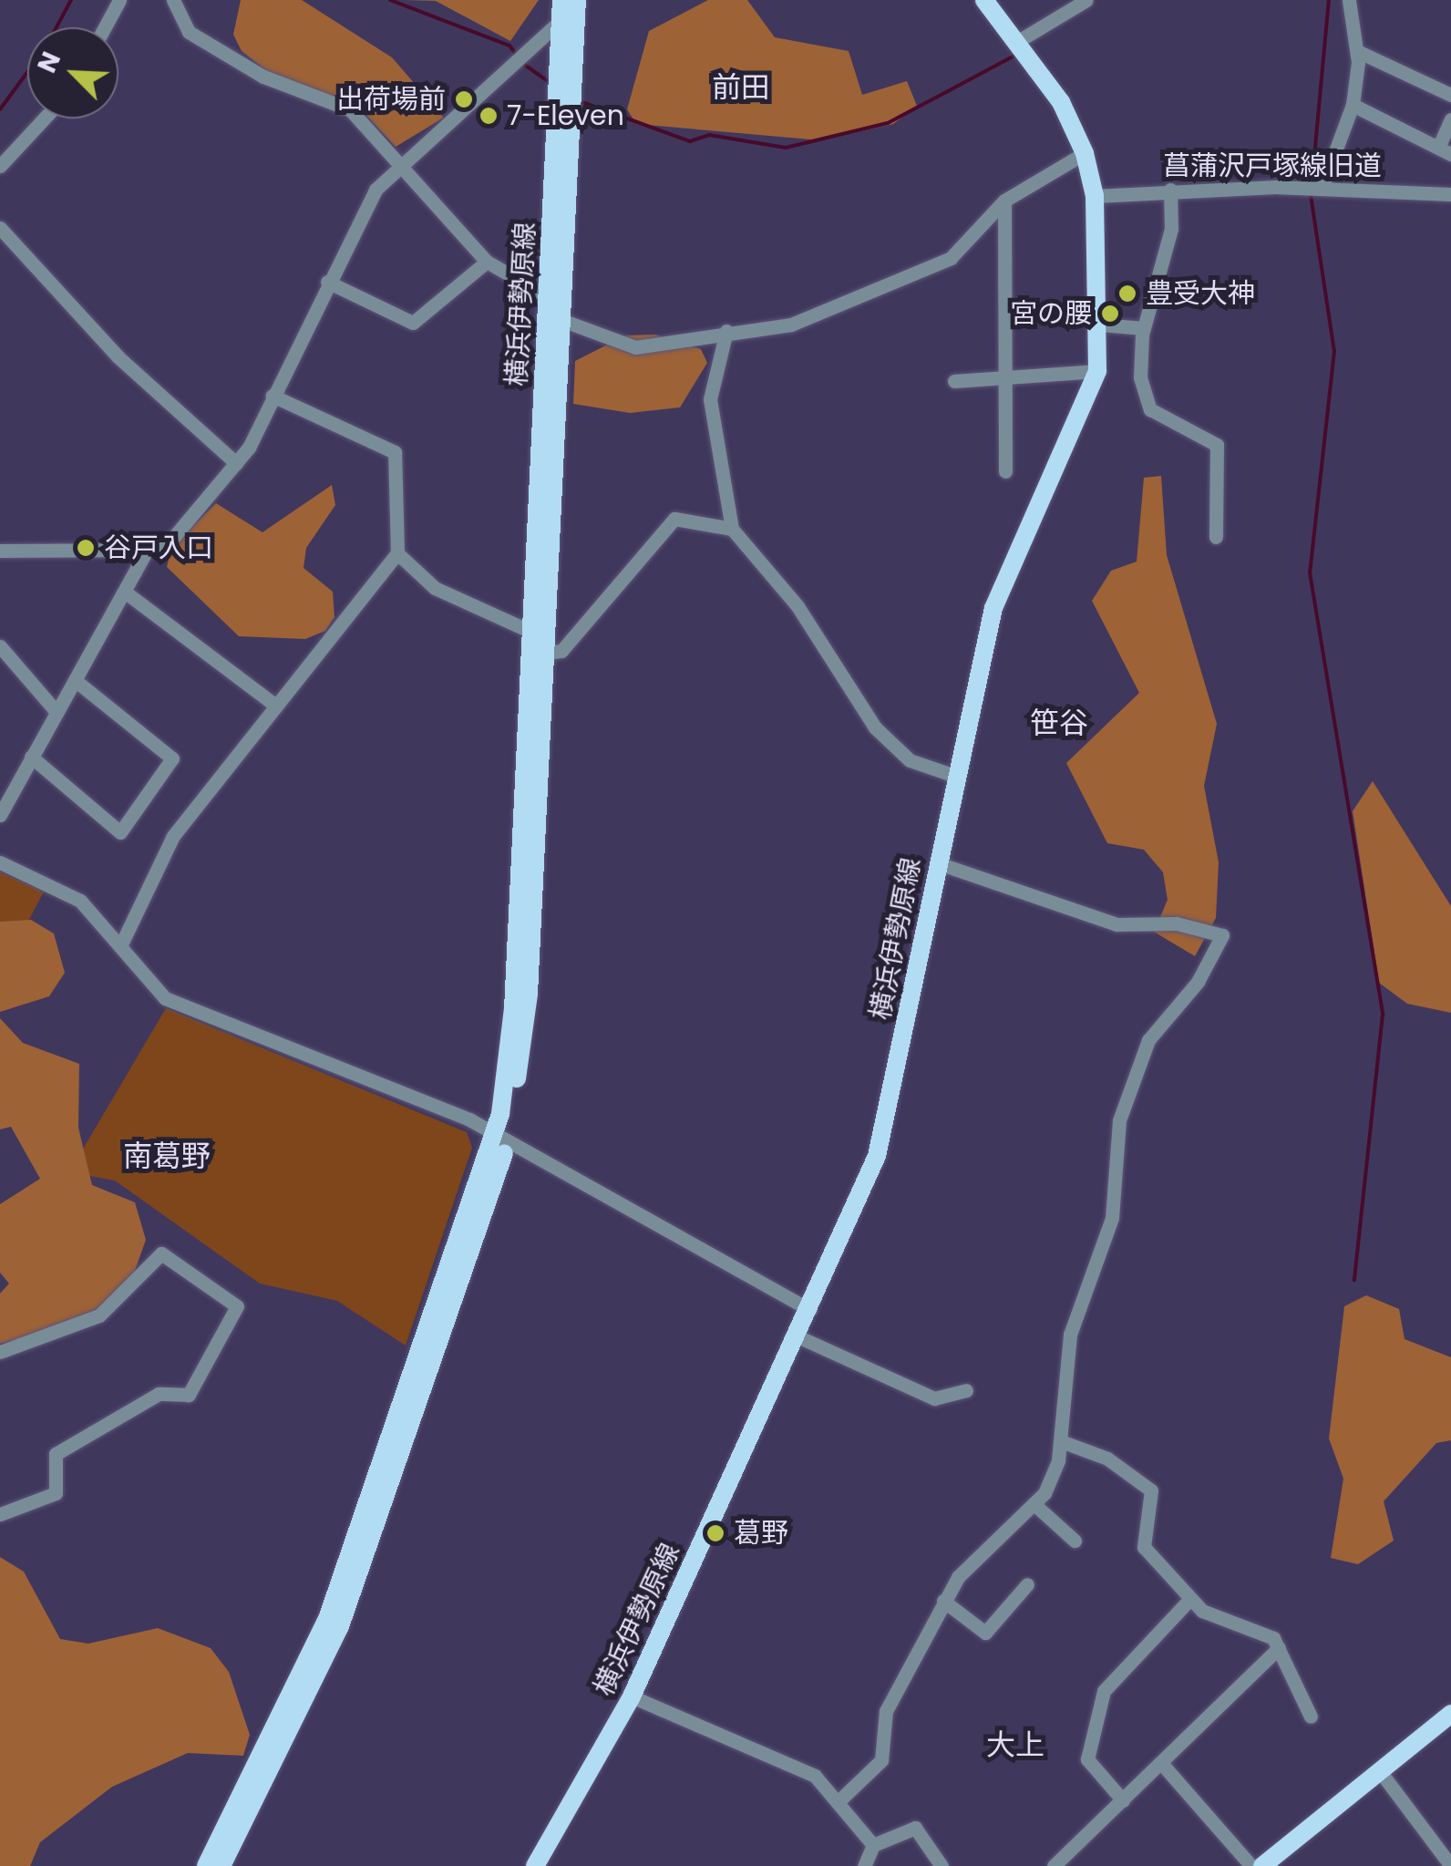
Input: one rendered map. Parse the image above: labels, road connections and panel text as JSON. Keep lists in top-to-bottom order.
{
  "streets": {
    "main road": ["横浜伊勢原線"],
    "street": ["菖蒲沢戸塚線旧道"]
  },
  "crossings": [
    ["菖蒲沢戸塚線旧道", "横浜伊勢原線"]
  ],
  "districts": [
    "前田",
    "笹谷",
    "南葛野",
    "大上"
  ],
  "places": [
    "出荷場前",
    "7-Eleven",
    "豊受大神",
    "宮の腰",
    "谷戸入口",
    "葛野"
  ],
  "north": "top left"
}
